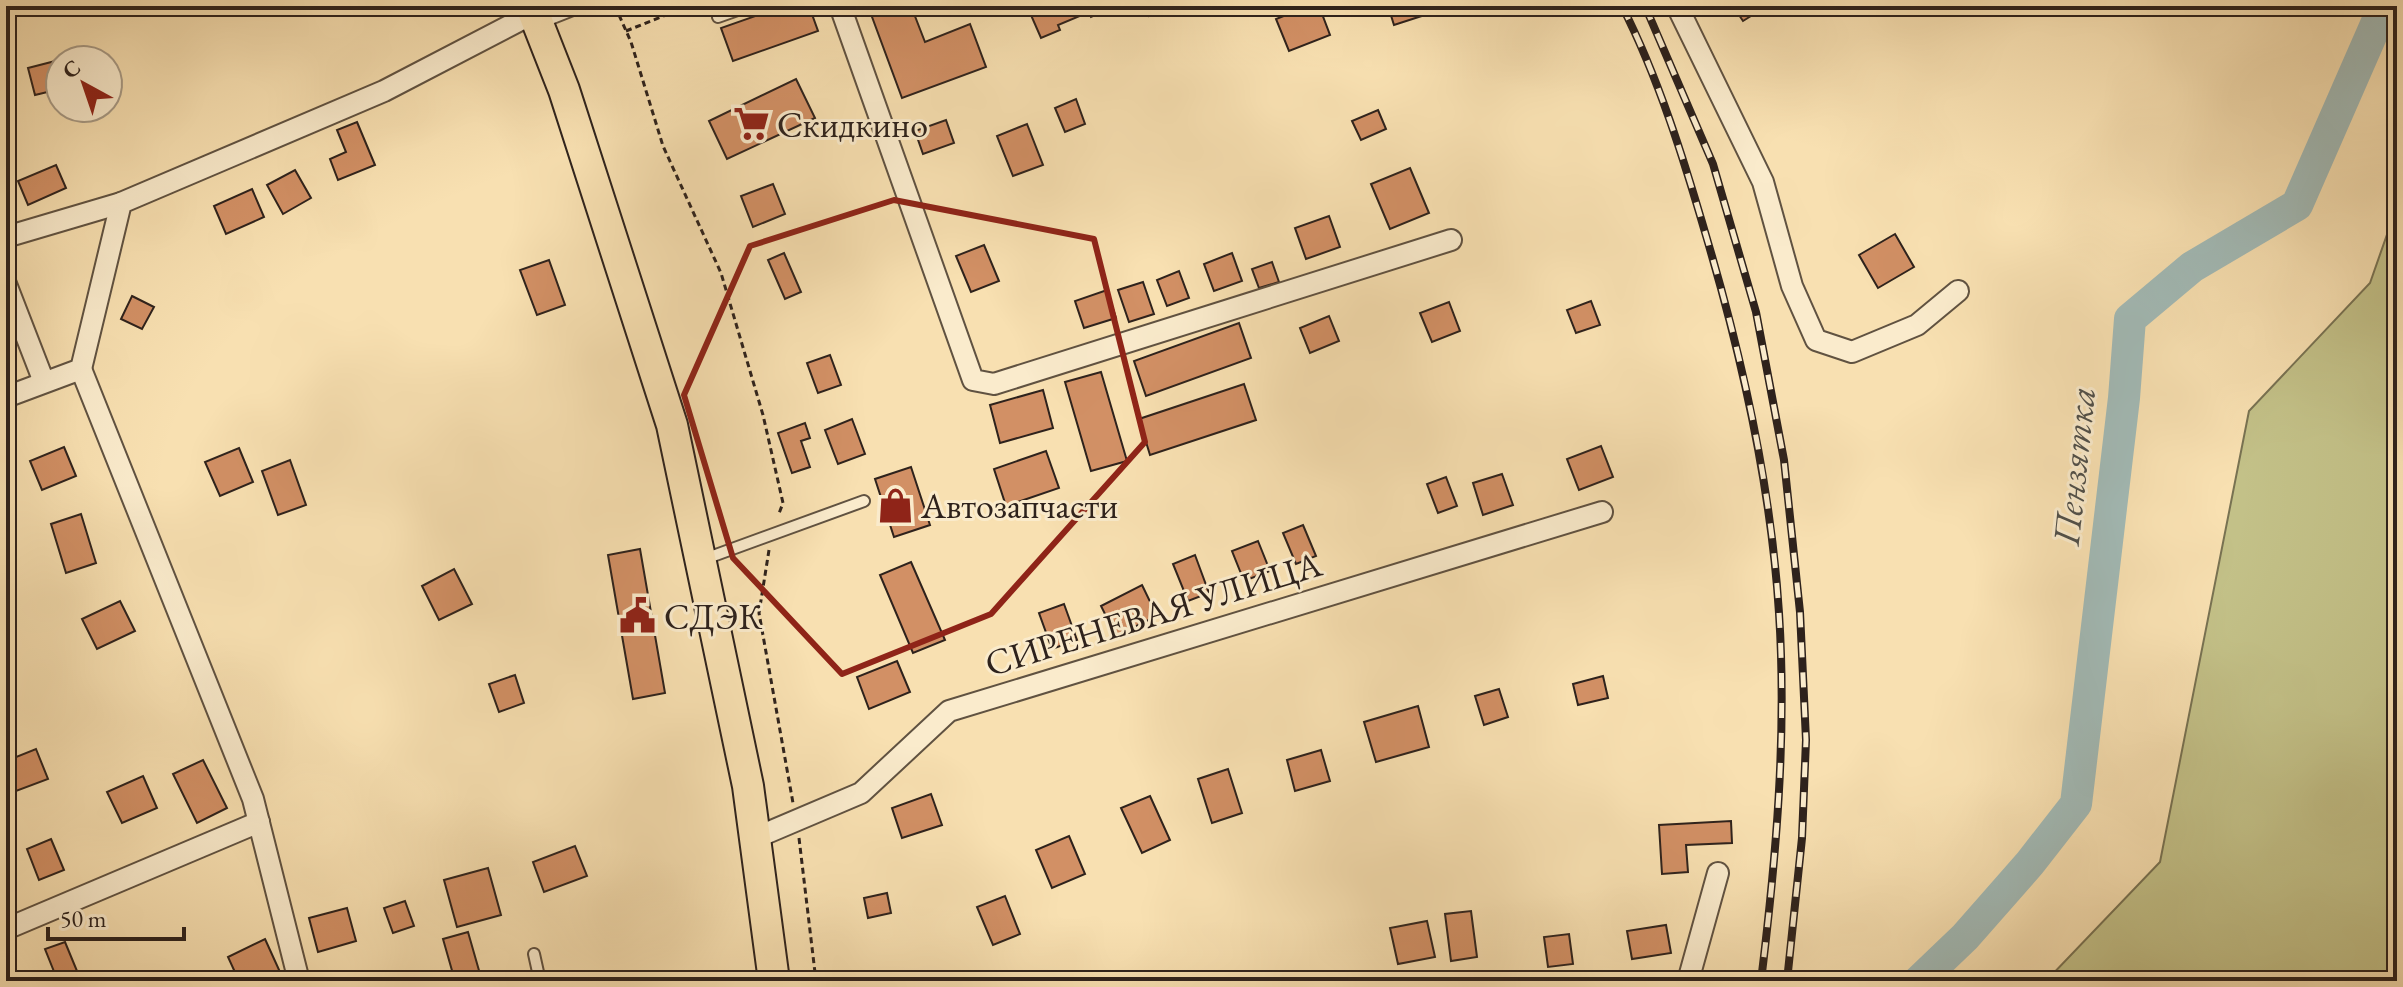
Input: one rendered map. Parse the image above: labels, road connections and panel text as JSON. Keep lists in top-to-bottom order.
{
  "streets": {
    "street": ["СИРЕНЕВАЯ УЛИЦА"]
  },
  "water": ["Пензятка"],
  "places": {
    "supermarket": ["Скидкино"],
    "shop": ["Автозапчасти"],
    "public building": ["СДЭК"]
  },
  "scale_bar": "50 m",
  "north": "top left"
}
